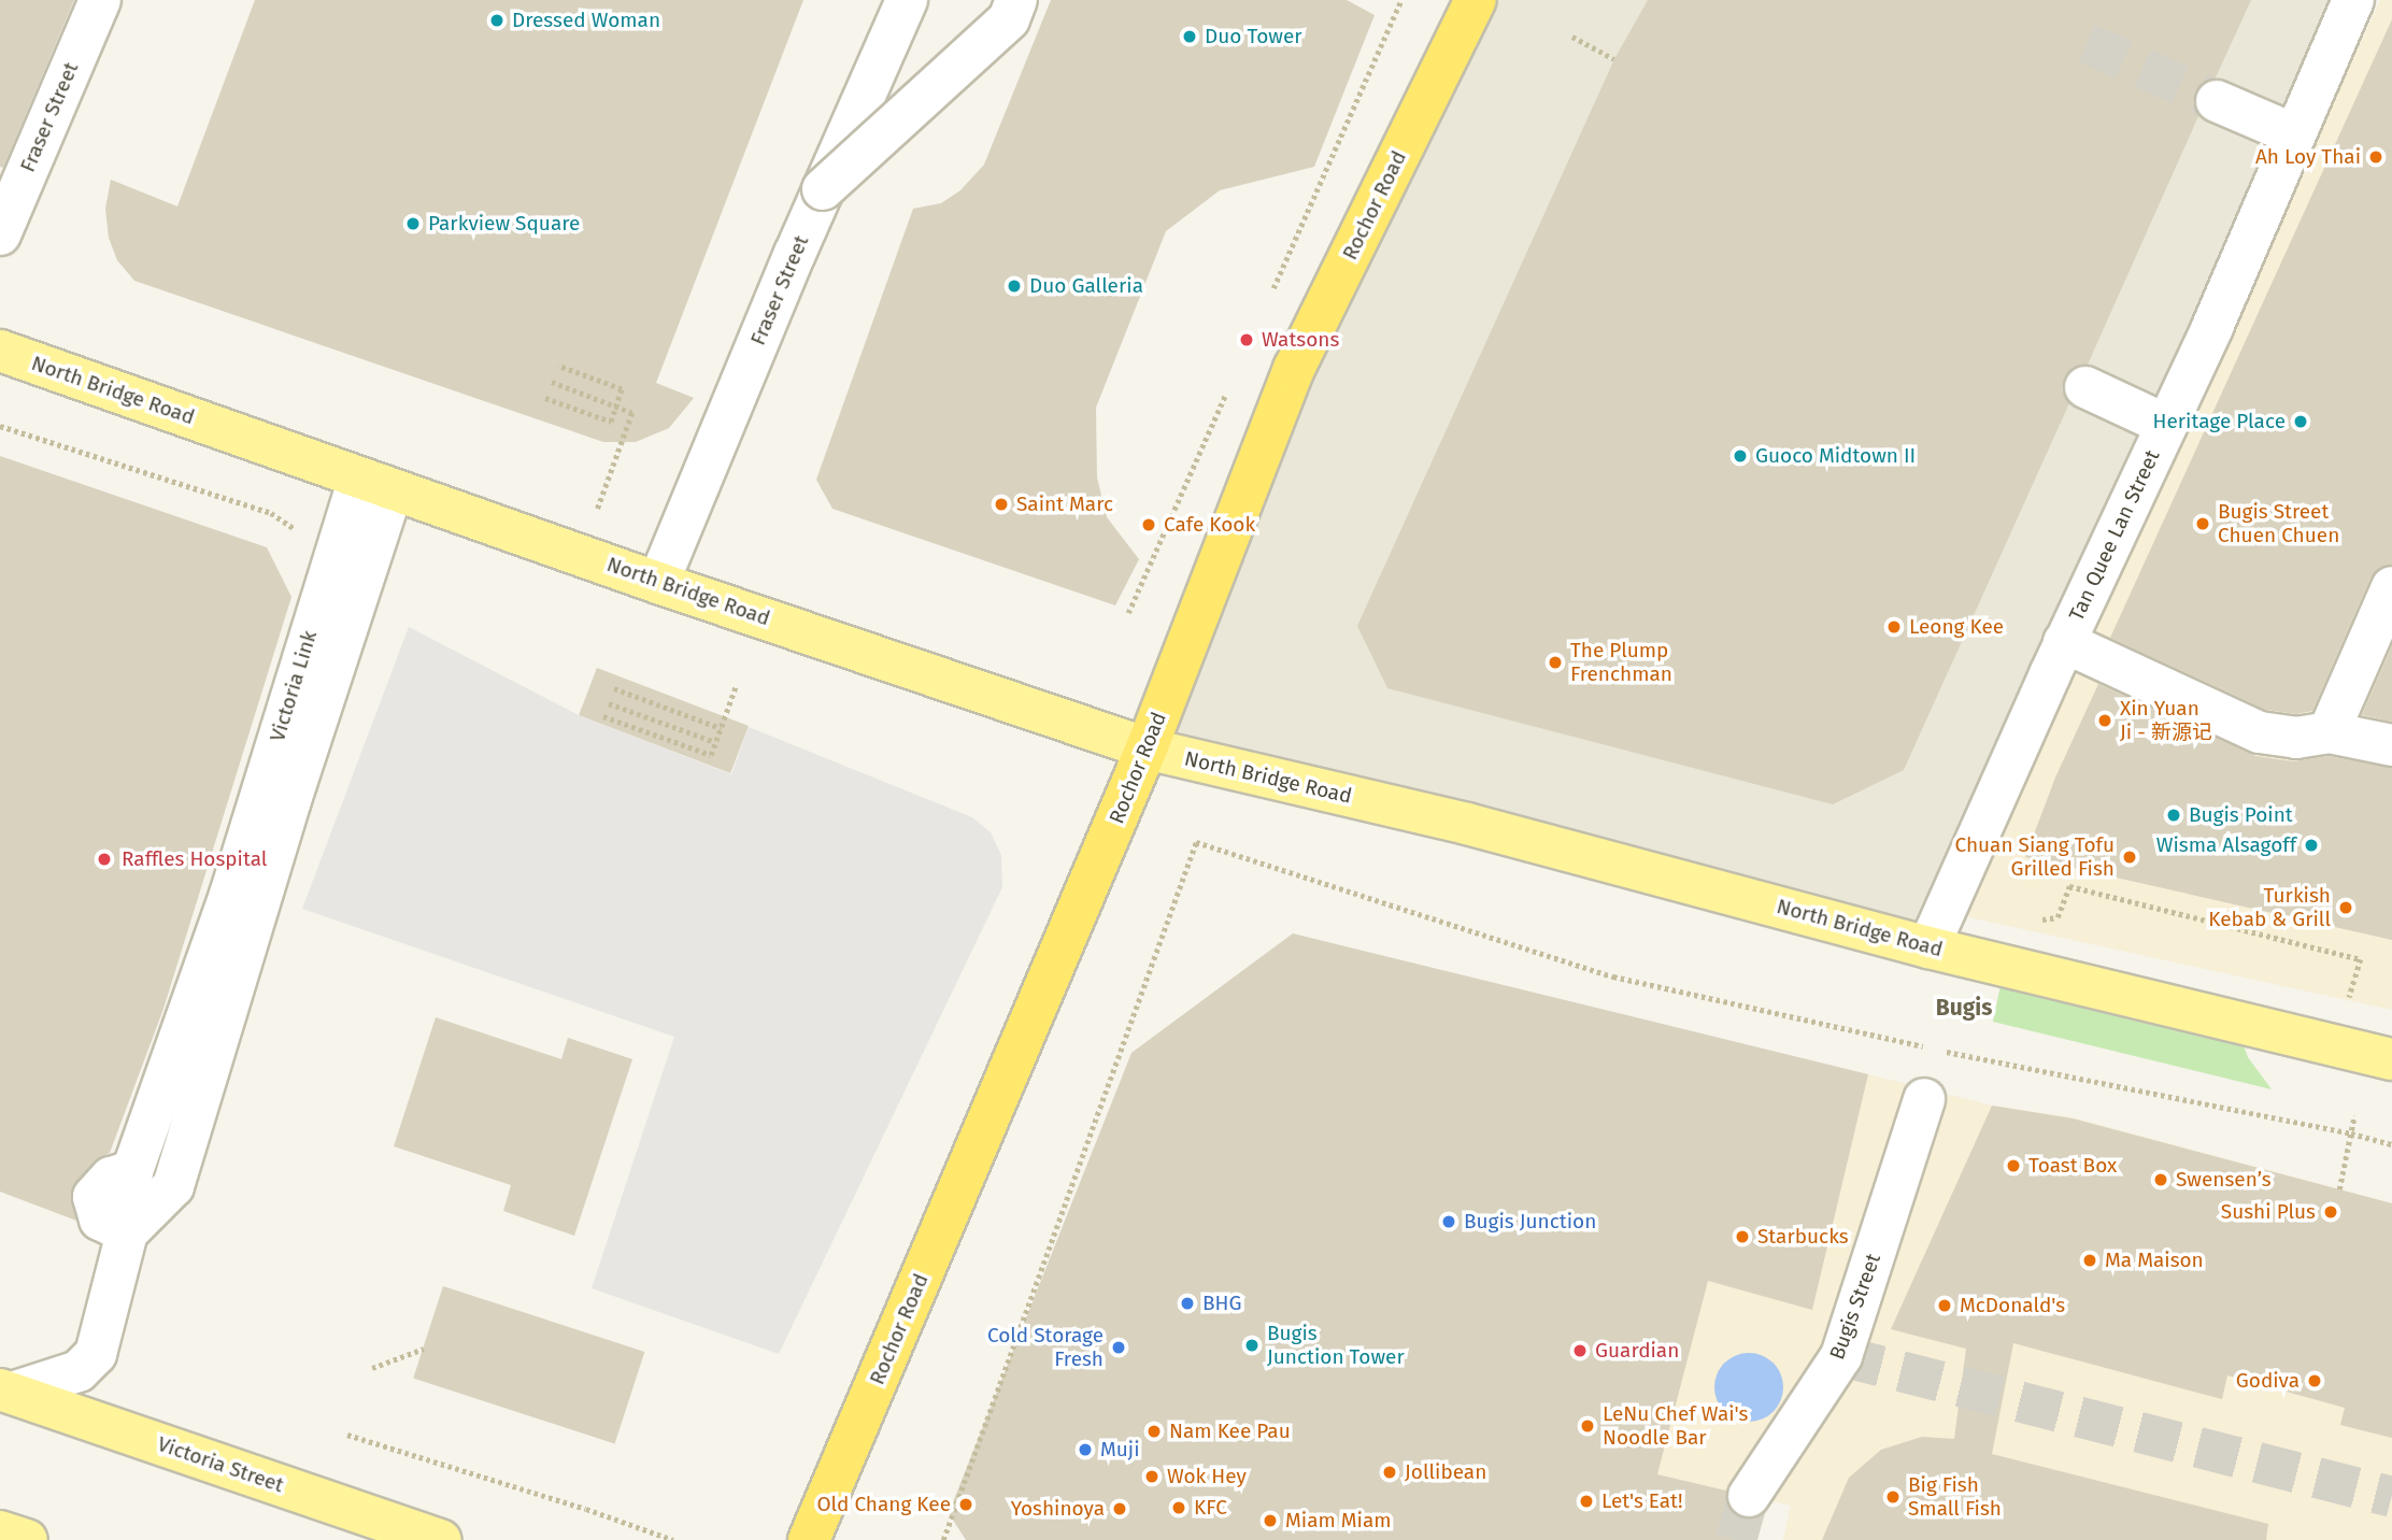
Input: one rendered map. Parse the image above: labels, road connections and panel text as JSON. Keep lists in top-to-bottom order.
{
  "streets": {
    "highway": ["Rochor Road"],
    "main road": ["North Bridge Road", "Victoria Street"],
    "street": [
      "Fraser Street",
      "Tan Quee Lan Street",
      "Victoria Link",
      "Bugis Street"
    ]
  },
  "crossings": [
    ["Fraser Street", "North Bridge Road"],
    ["Rochor Road", "North Bridge Road"],
    ["North Bridge Road", "Tan Quee Lan Street"],
    ["North Bridge Road", "Victoria Link"],
    ["Victoria Link", "Victoria Street"]
  ],
  "districts": ["Bugis"],
  "places": [
    "Dressed Woman",
    "Duo Tower",
    "Ah Loy Thai",
    "Parkview Square",
    "Duo Galleria",
    "Watsons",
    "Heritage Place",
    "Guoco Midtown II",
    "Saint Marc",
    "Bugis Street Chuen Chuen",
    "Cafe Kook",
    "Leong Kee",
    "The Plump Frenchman",
    "Xin Yuan Ji - 新源记",
    "Bugis Point",
    "Wisma Alsagoff",
    "Chuan Siang Tofu Grilled Fish",
    "Raffles Hospital",
    "Turkish Kebab & Grill",
    "Toast Box",
    "Swensen’s",
    "Sushi Plus",
    "Bugis Junction",
    "Starbucks",
    "Ma Maison",
    "BHG",
    "McDonald's",
    "Bugis Junction Tower",
    "Cold Storage Fresh",
    "Guardian",
    "Godiva",
    "LeNu Chef Wai's Noodle Bar",
    "Nam Kee Pau",
    "Muji",
    "Jollibean",
    "Wok Hey",
    "Big Fish Small Fish",
    "Let's Eat!",
    "Old Chang Kee",
    "KFC",
    "Yoshinoya",
    "Miam Miam"
  ]
}
